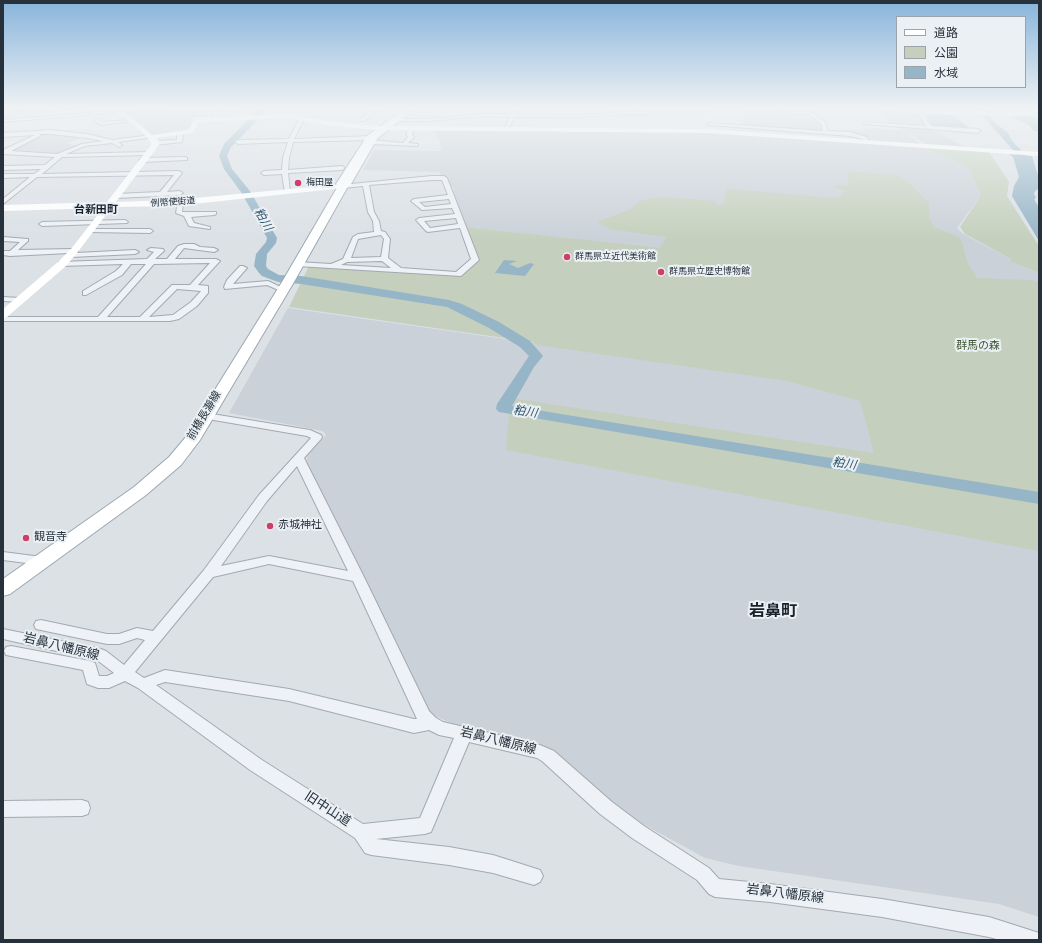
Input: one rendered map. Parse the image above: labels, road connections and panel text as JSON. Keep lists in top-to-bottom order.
{
  "streets": {
    "main road": ["前橋長瀞線"],
    "street": ["例幣使街道", "岩鼻八幡原線", "旧中山道"]
  },
  "crossings": [
    ["例幣使街道", "前橋長瀞線"],
    ["岩鼻八幡原線", "旧中山道"]
  ],
  "districts": ["台新田町", "岩鼻町"],
  "water": ["粕川"],
  "parks": ["群馬の森"],
  "places": [
    "梅田屋",
    "群馬県立近代美術館",
    "群馬県立歴史博物館",
    "赤城神社",
    "観音寺"
  ],
  "legend": ["道路", "公園", "水域"]
}
